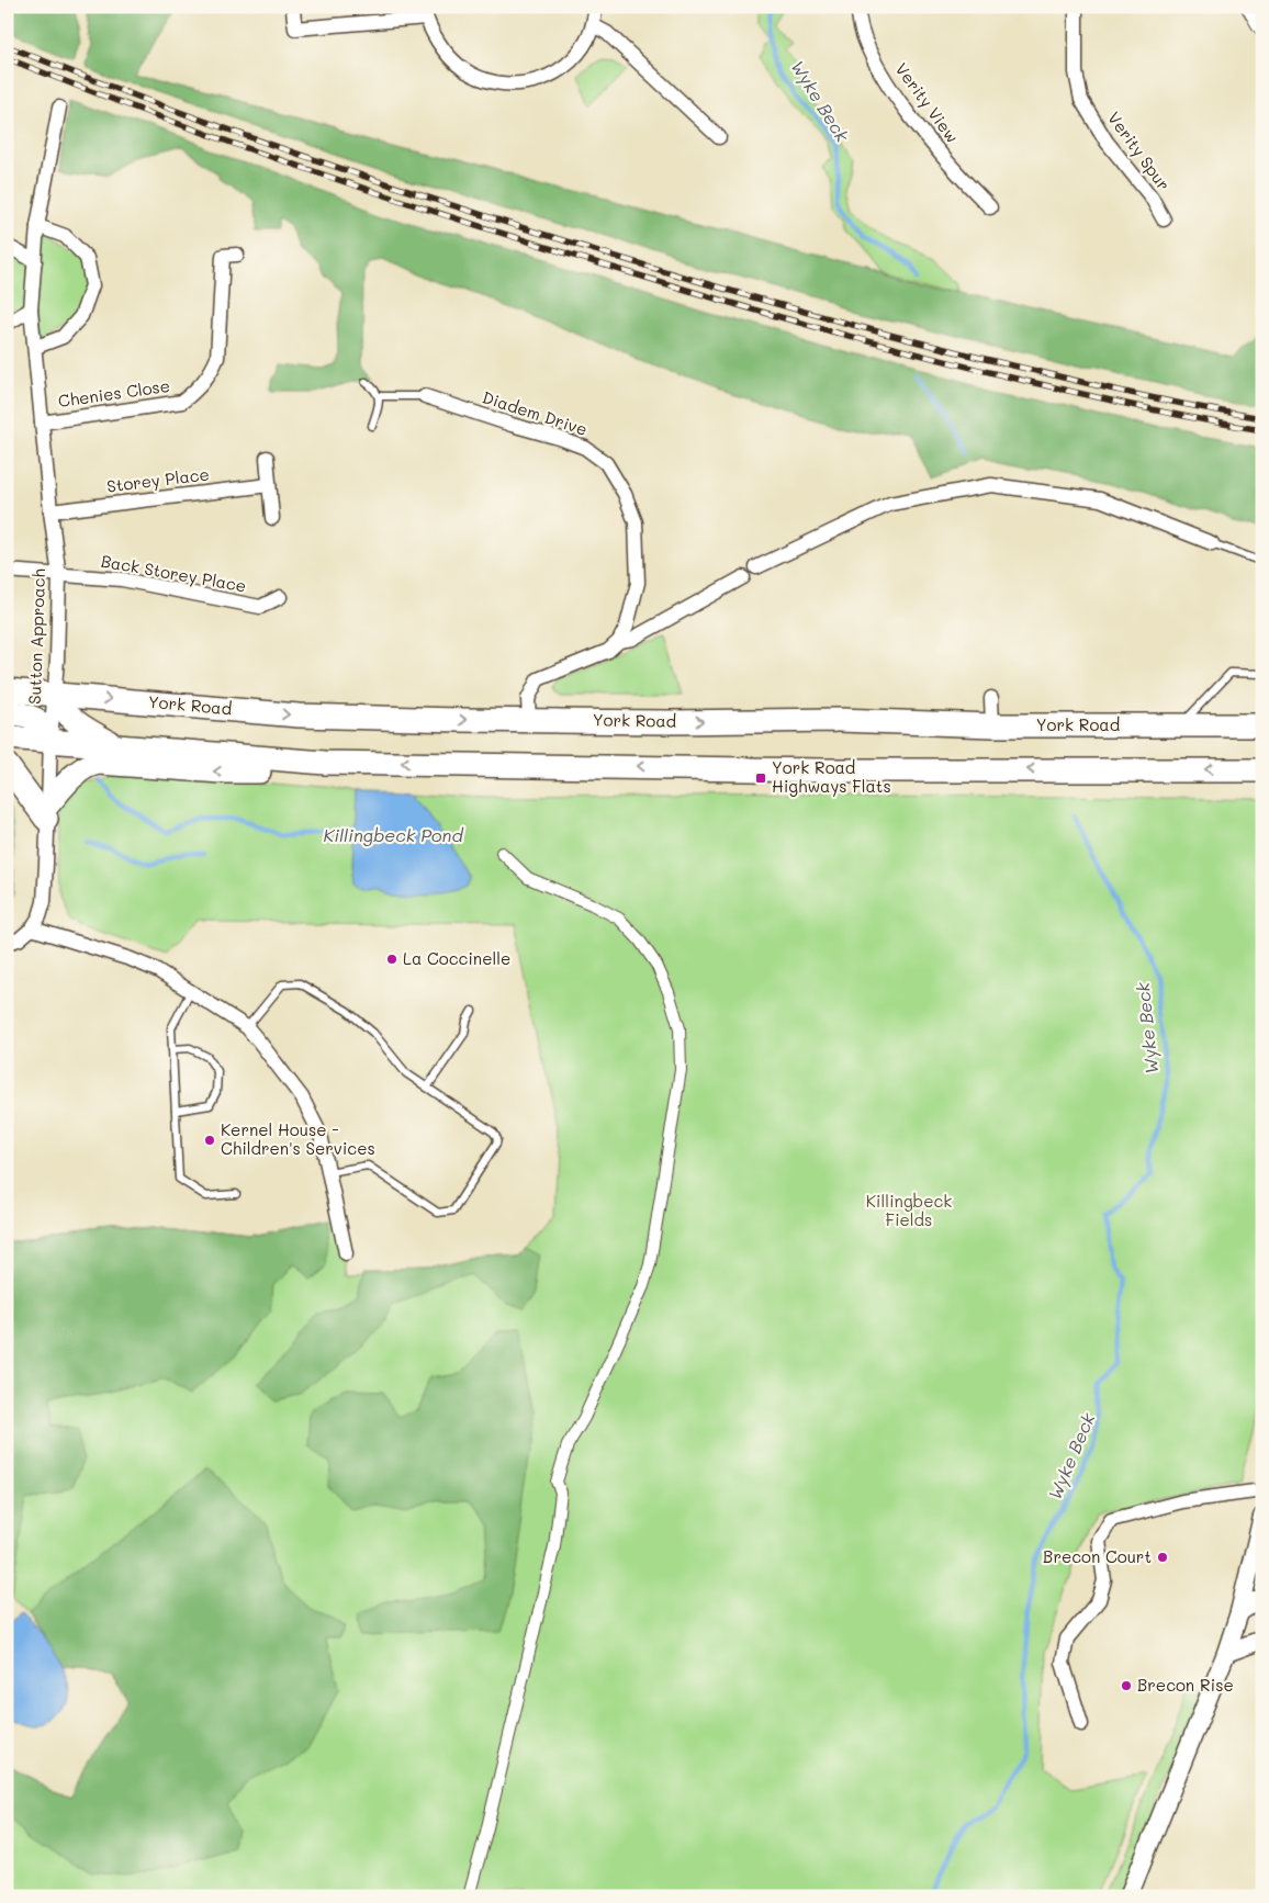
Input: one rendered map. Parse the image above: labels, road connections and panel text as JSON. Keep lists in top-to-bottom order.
{
  "streets": {
    "highway": ["York Road"],
    "street": [
      "Verity View",
      "Verity Spur",
      "Chenies Close",
      "Diadem Drive",
      "Storey Place",
      "Back Storey Place",
      "Sutton Approach"
    ]
  },
  "crossings": [
    ["Chenies Close", "Sutton Approach"],
    ["Storey Place", "Sutton Approach"],
    ["Back Storey Place", "Sutton Approach"],
    ["Sutton Approach", "York Road"]
  ],
  "water": ["Wyke Beck", "Killingbeck Pond"],
  "parks": ["Killingbeck Fields"],
  "places": {
    "transit": ["York Road Highways Flats"],
    "other": [
      "La Coccinelle",
      "Kernel House - Children's Services",
      "Brecon Court",
      "Brecon Rise"
    ]
  }
}
